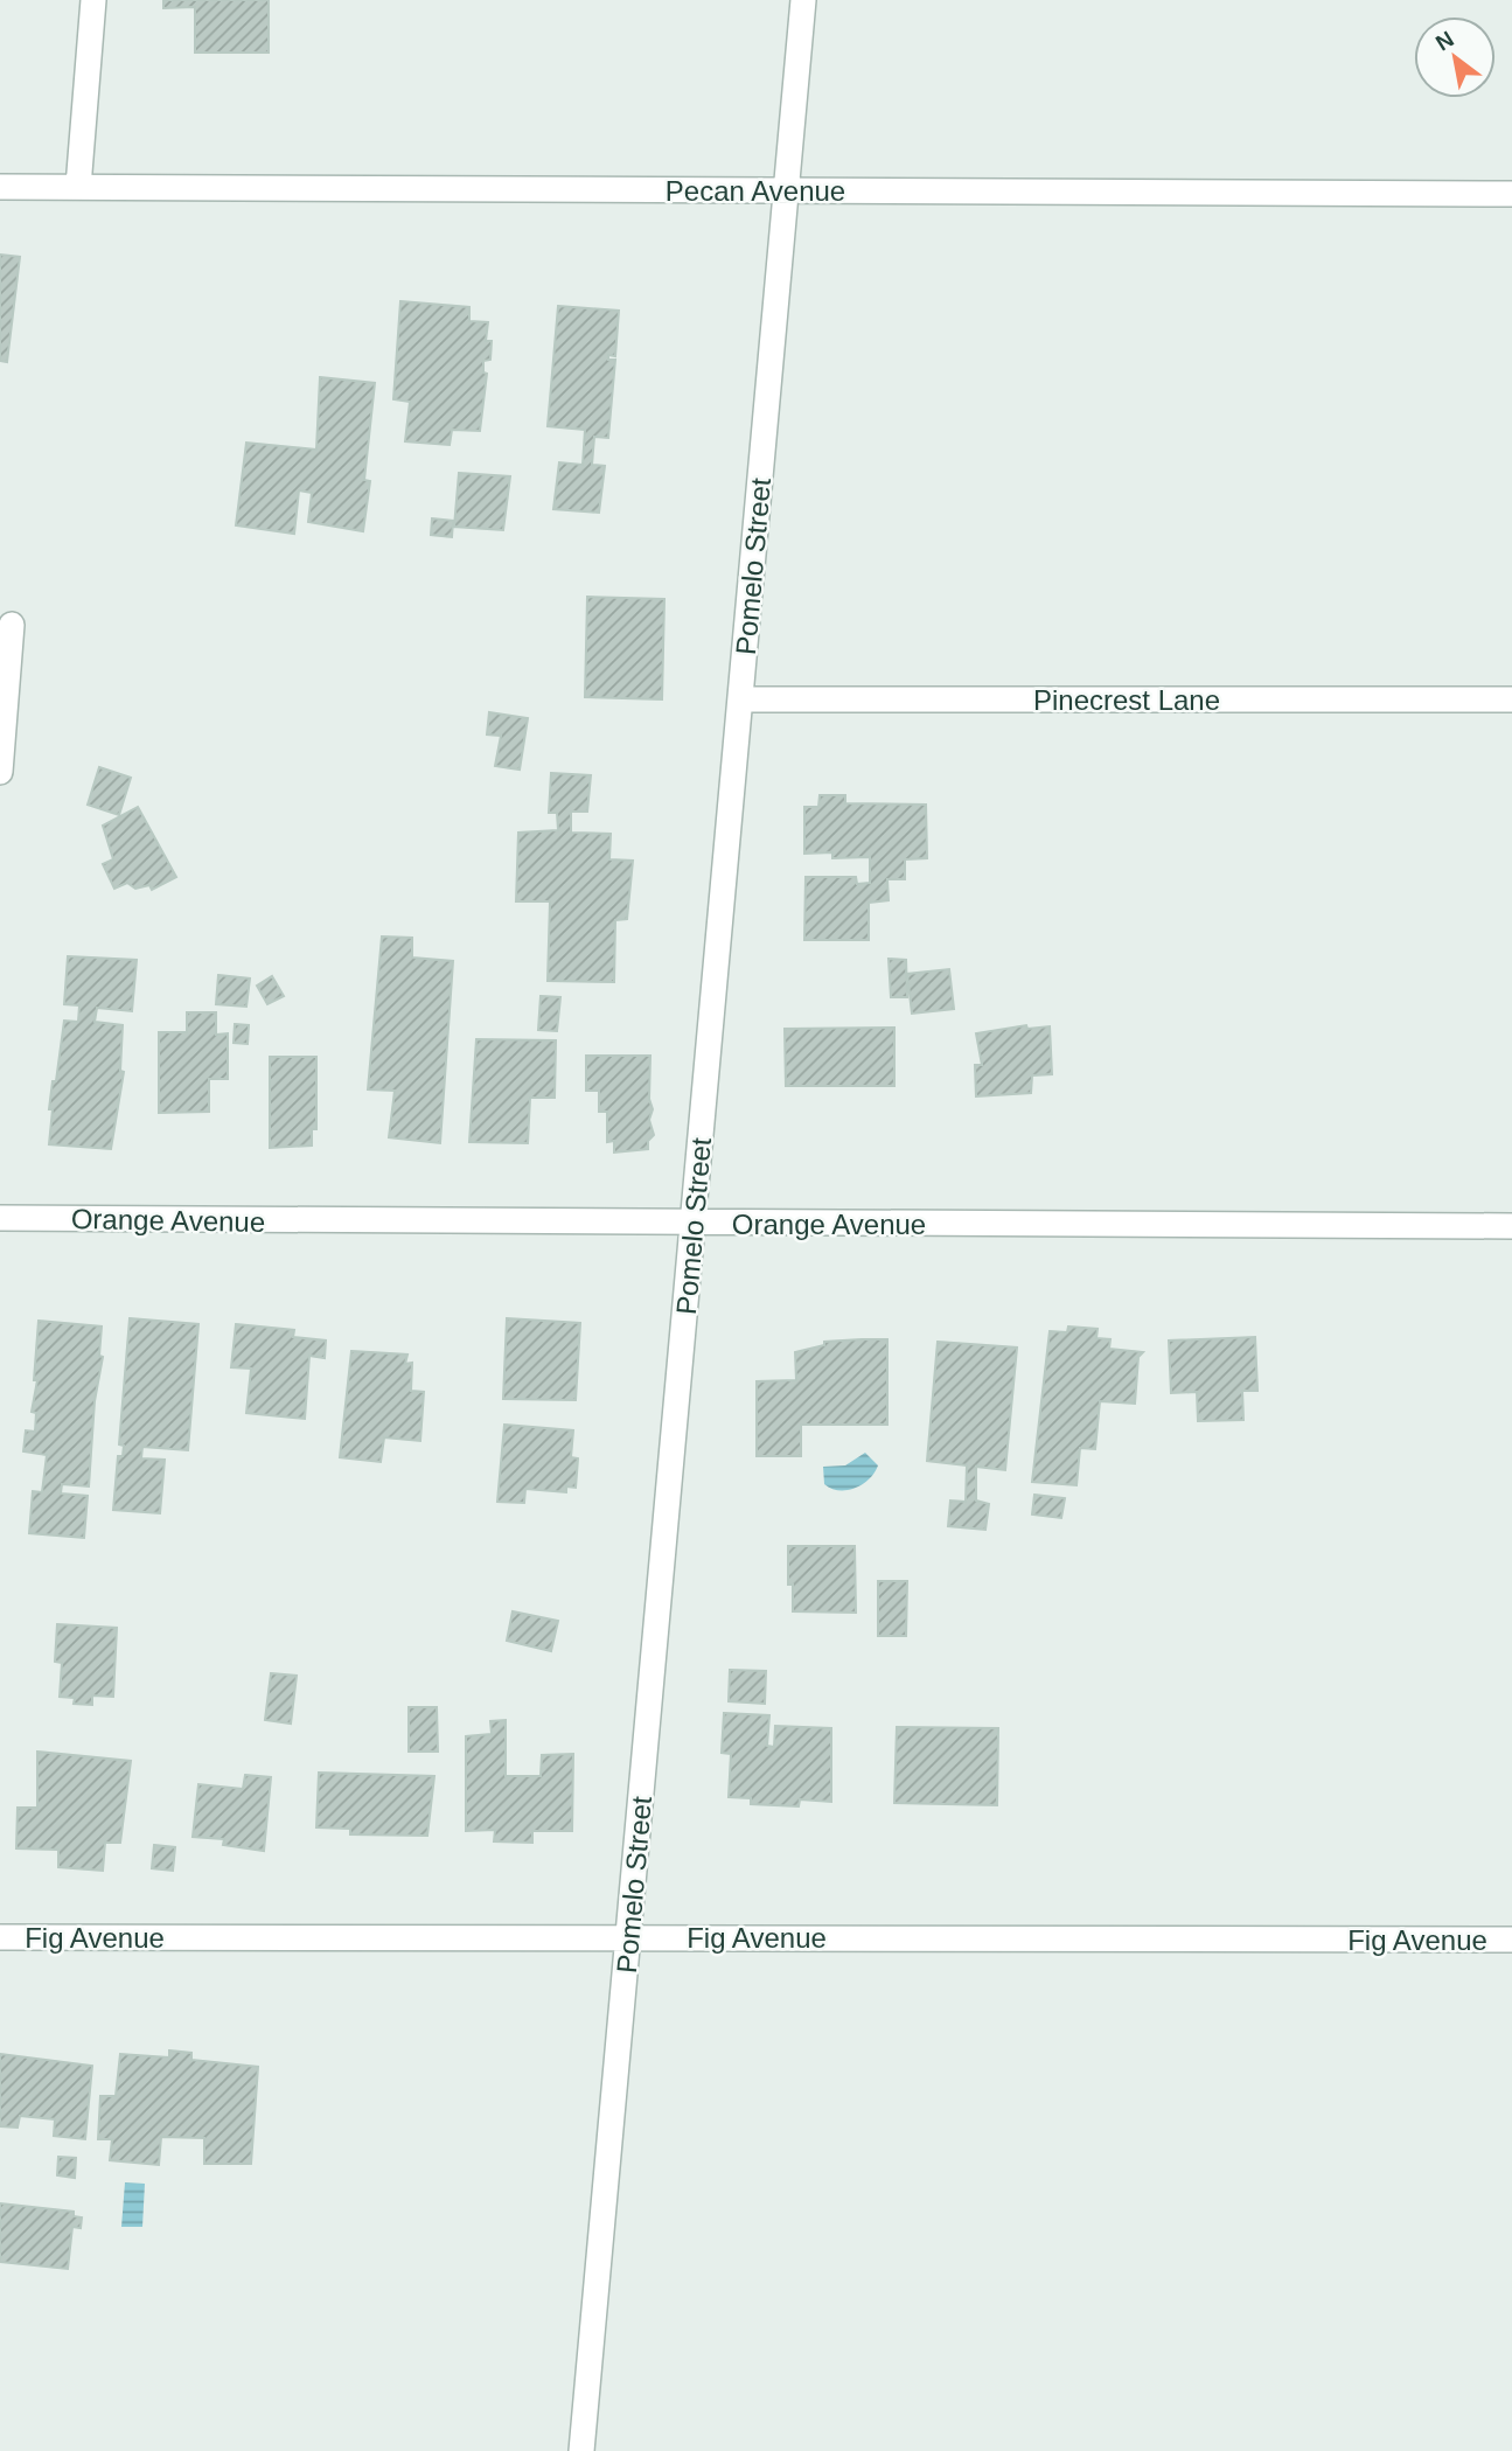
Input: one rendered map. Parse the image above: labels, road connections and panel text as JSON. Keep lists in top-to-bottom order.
{
  "streets": {
    "street": [
      "Pecan Avenue",
      "Pomelo Street",
      "Pinecrest Lane",
      "Orange Avenue",
      "Fig Avenue"
    ]
  },
  "crossings": [
    ["Pecan Avenue", "Pomelo Street"],
    ["Pomelo Street", "Pinecrest Lane"],
    ["Pomelo Street", "Orange Avenue"],
    ["Pomelo Street", "Fig Avenue"]
  ],
  "north": "top left"
}
